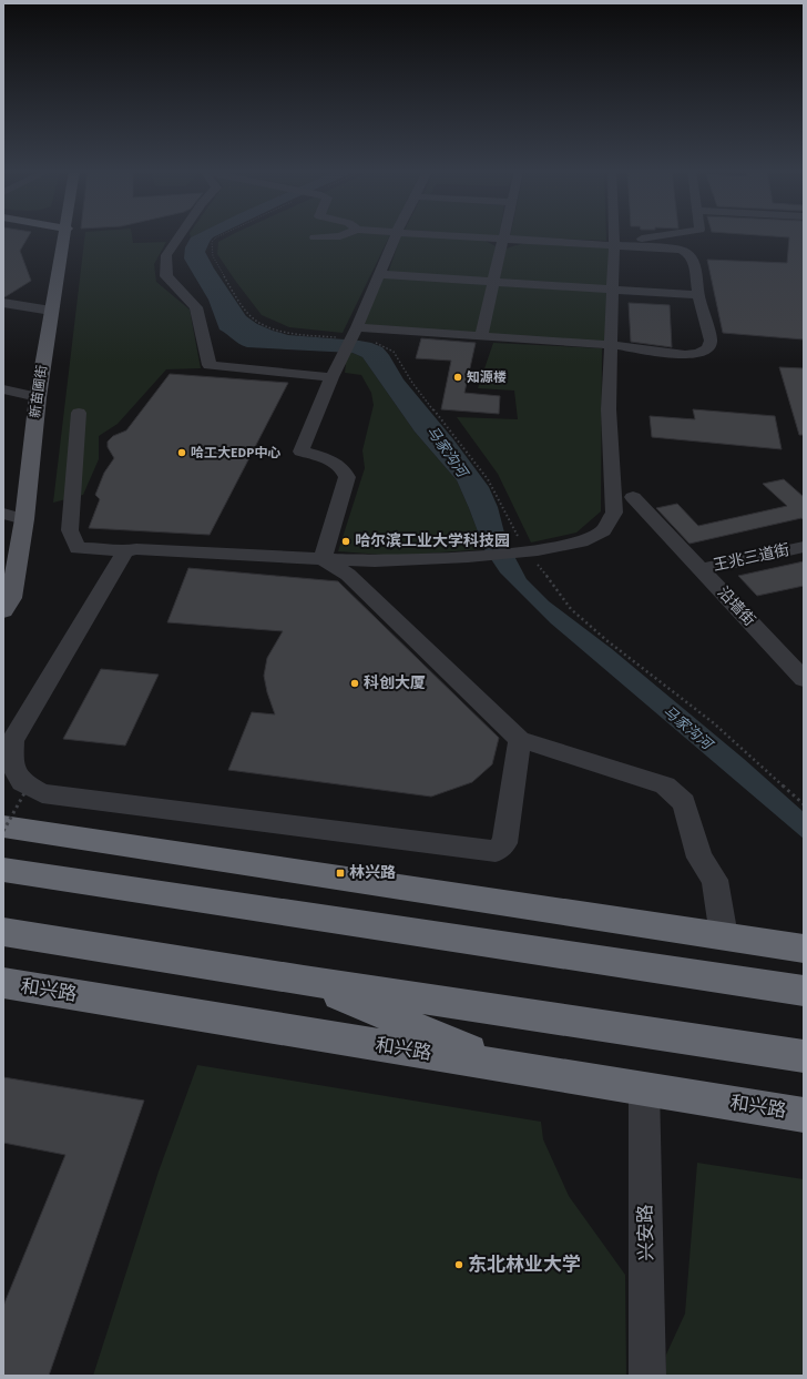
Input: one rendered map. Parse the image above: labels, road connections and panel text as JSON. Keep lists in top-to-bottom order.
{
  "streets": {
    "highway": ["和兴路"],
    "main road": ["新苗圃街"],
    "street": ["王兆三道街", "沿墙街", "兴安路"]
  },
  "crossings": [
    ["王兆三道街", "沿墙街"],
    ["和兴路", "兴安路"]
  ],
  "water": ["马家沟河"],
  "places": {
    "other": [
      "知源楼",
      "哈工大EDP中心",
      "哈尔滨工业大学科技园",
      "科创大厦",
      "东北林业大学"
    ],
    "transit": ["林兴路"]
  }
}
